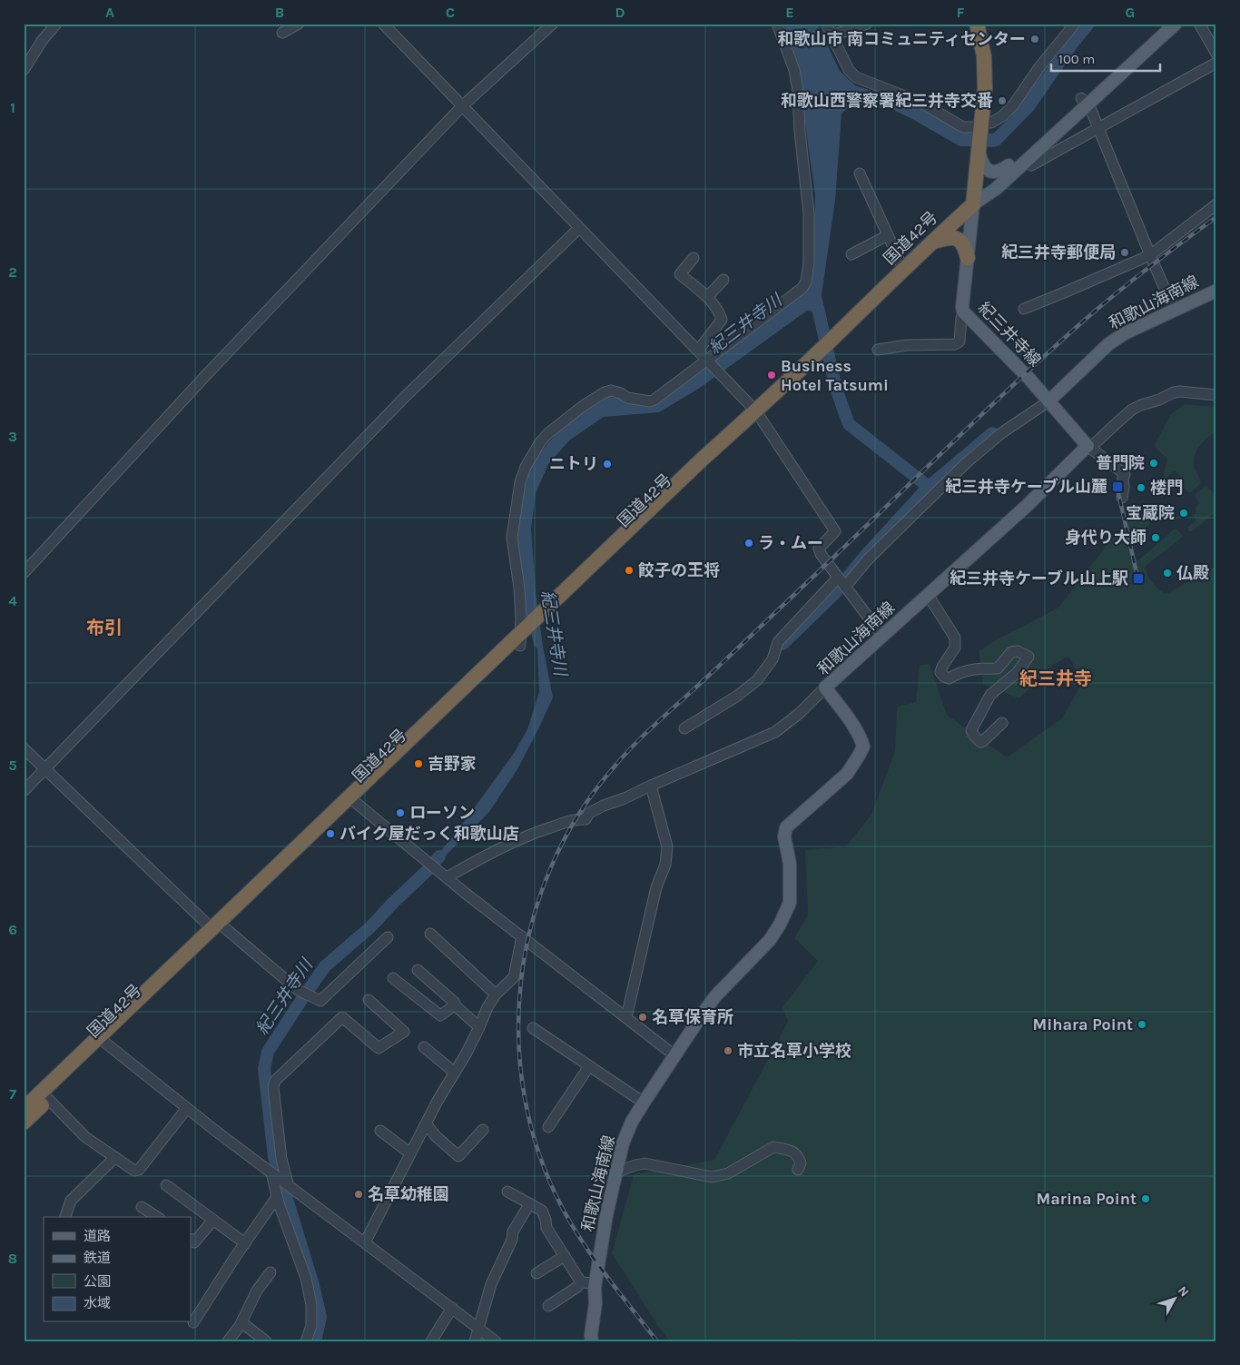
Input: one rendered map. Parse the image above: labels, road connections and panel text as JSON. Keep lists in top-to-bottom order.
{
  "streets": {
    "highway": ["国道42号"],
    "main road": ["和歌山海南線", "紀三井寺線"]
  },
  "crossings": [
    ["国道42号", "紀三井寺線"],
    ["和歌山海南線", "紀三井寺線"]
  ],
  "districts": ["布引", "紀三井寺"],
  "water": ["紀三井寺川"],
  "places": {
    "other": [
      "和歌山市 南コミュニティセンター",
      "和歌山西警察署紀三井寺交番",
      "紀三井寺郵便局",
      "Business Hotel Tatsumi",
      "普門院",
      "ニトリ",
      "楼門",
      "宝蔵院",
      "身代り大師",
      "ラ・ムー",
      "餃子の王将",
      "仏殿",
      "吉野家",
      "ローソン",
      "バイク屋だっく和歌山店",
      "名草保育所",
      "Mihara Point",
      "市立名草小学校",
      "名草幼稚園",
      "Marina Point"
    ],
    "transit": ["紀三井寺ケーブル山麓", "紀三井寺ケーブル山上駅"]
  },
  "legend": [
    "道路",
    "鉄道",
    "公園",
    "水域"
  ],
  "scale_bar": "100 m",
  "north": "top right",
  "grid": {
    "columns": [
      "A",
      "B",
      "C",
      "D",
      "E",
      "F",
      "G"
    ],
    "rows": [
      "1",
      "2",
      "3",
      "4",
      "5",
      "6",
      "7",
      "8"
    ]
  }
}
